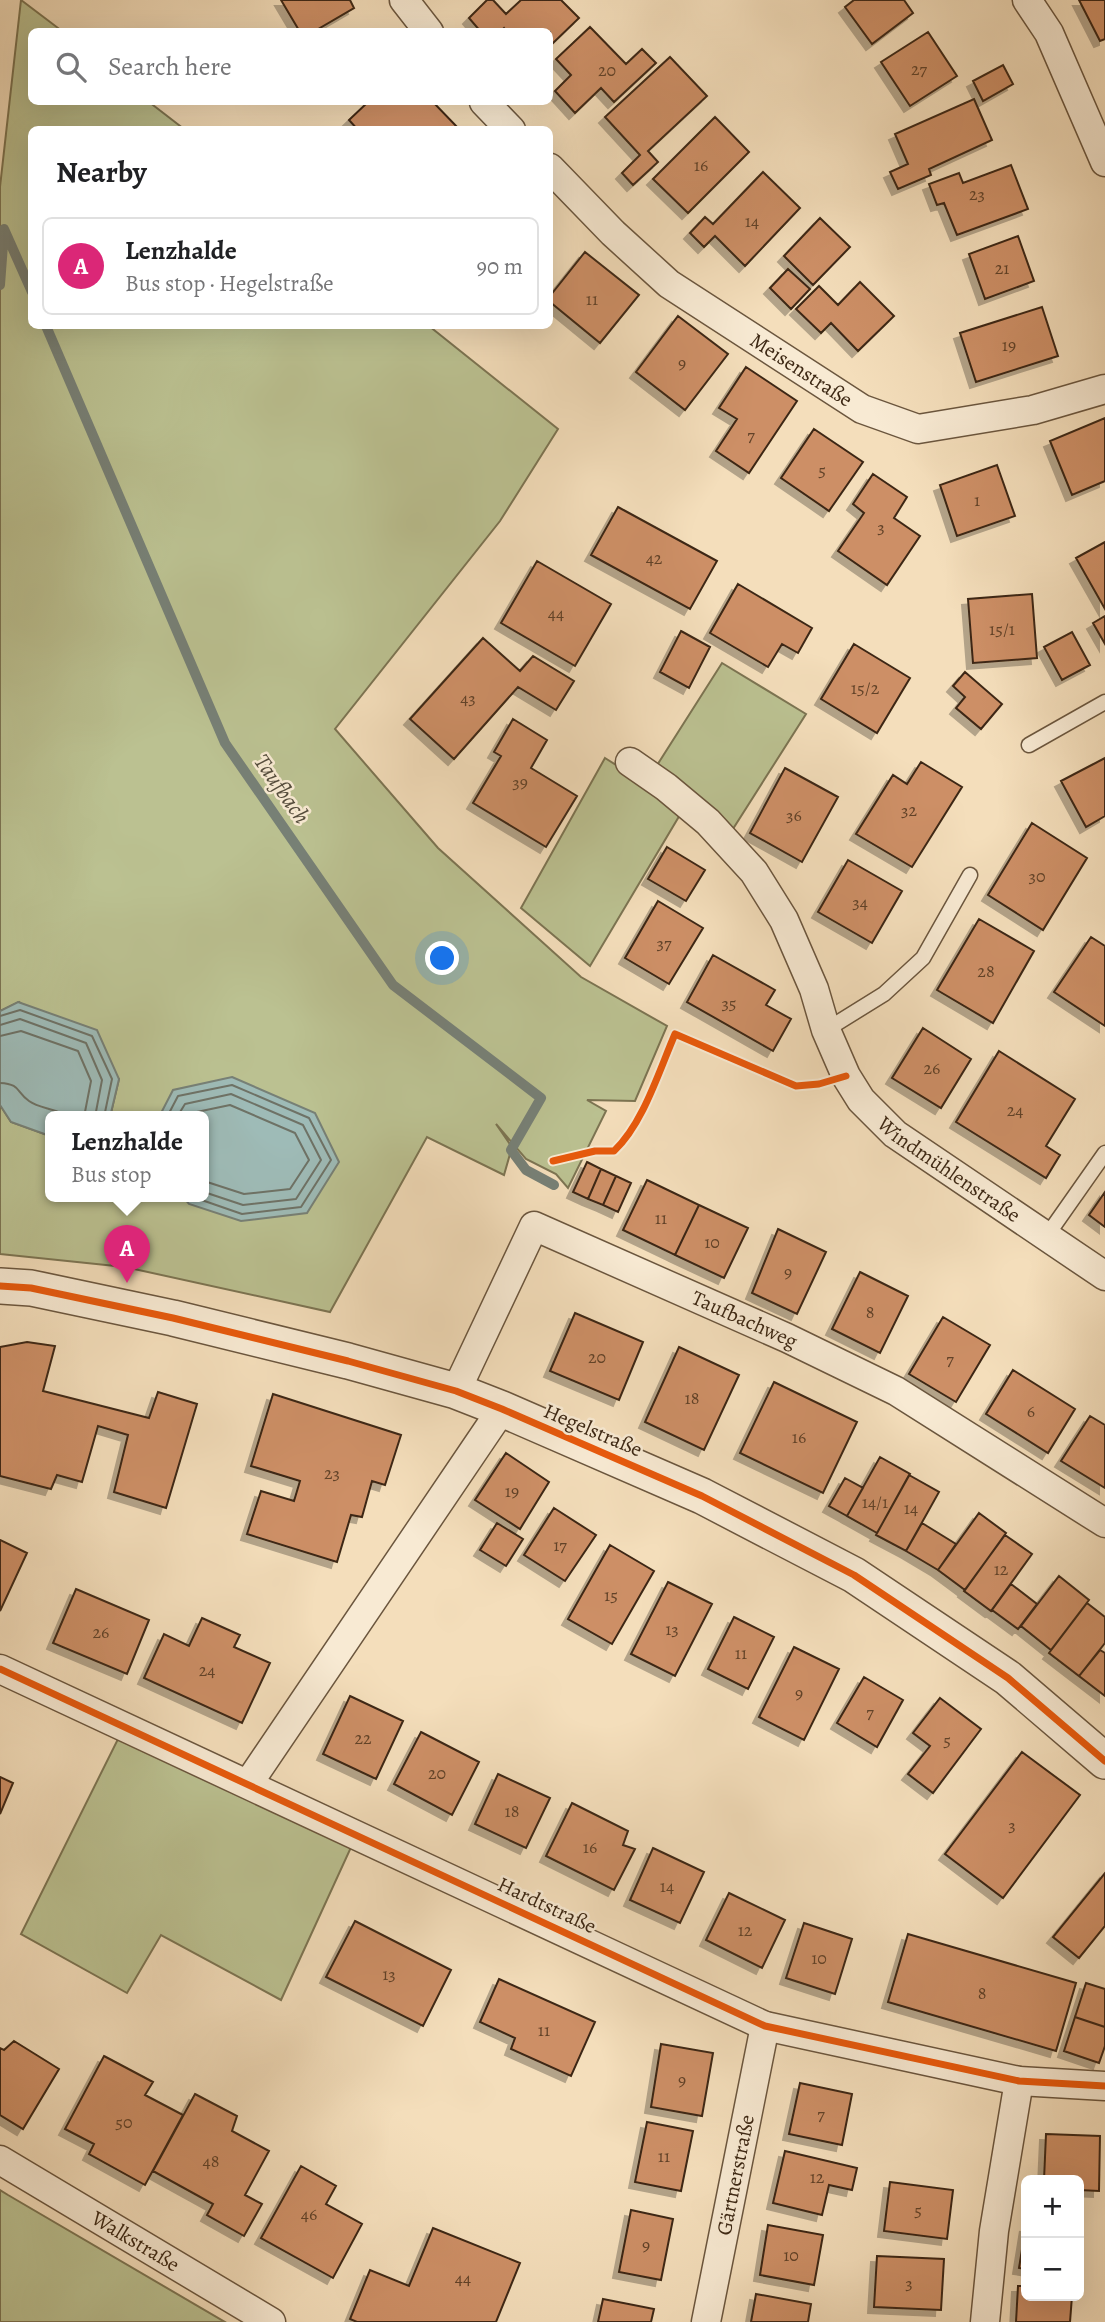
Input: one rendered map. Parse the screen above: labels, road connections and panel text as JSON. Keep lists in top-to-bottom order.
{
  "streets": {
    "street": [
      "Meisenstraße",
      "Windmühlenstraße",
      "Taufbachweg",
      "Hegelstraße",
      "Hardtstraße",
      "Gärtnerstraße",
      "Walkstraße"
    ]
  },
  "crossings": [
    ["Taufbachweg", "Hegelstraße"],
    ["Hardtstraße", "Gärtnerstraße"]
  ],
  "water": ["Taufbach"],
  "house_numbers": [
    "27",
    "20",
    "16",
    "23",
    "14",
    "21",
    "11",
    "19",
    "9",
    "7",
    "5",
    "1",
    "3",
    "42",
    "44",
    "15/1",
    "15/2",
    "43",
    "39",
    "32",
    "36",
    "30",
    "34",
    "37",
    "28",
    "35",
    "26",
    "24",
    "11",
    "10",
    "9",
    "8",
    "20",
    "7",
    "18",
    "6",
    "16",
    "23",
    "19",
    "14/1",
    "14",
    "17",
    "12",
    "15",
    "13",
    "26",
    "11",
    "24",
    "9",
    "7",
    "22",
    "5",
    "20",
    "18",
    "3",
    "16",
    "14",
    "12",
    "10",
    "13",
    "8",
    "11",
    "9",
    "7",
    "50",
    "11",
    "48",
    "12",
    "5",
    "46",
    "9",
    "10",
    "44",
    "3"
  ],
  "page": {
    "search": "Search here",
    "heading": "Nearby",
    "list": [
      {
        "mark": "A",
        "name": "Lenzhalde",
        "note": "Bus stop · Hegelstraße",
        "value": "90 m"
      }
    ],
    "popup": ["Lenzhalde", "Bus stop"],
    "pins": "A",
    "map_buttons": ["+", "−"]
  }
}
